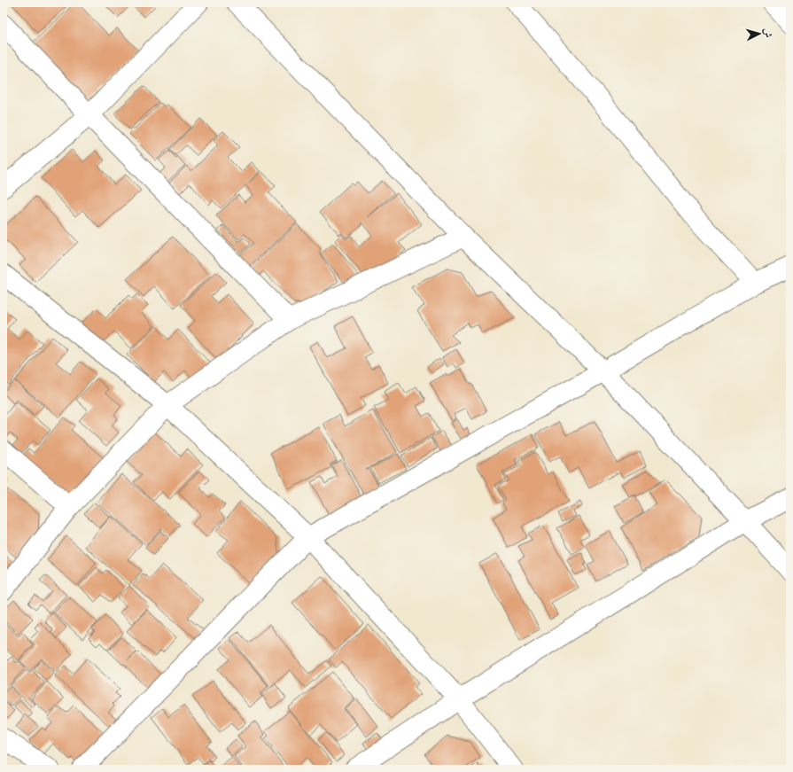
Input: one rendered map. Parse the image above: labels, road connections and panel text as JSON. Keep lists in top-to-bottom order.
{
  "north": "right"
}
